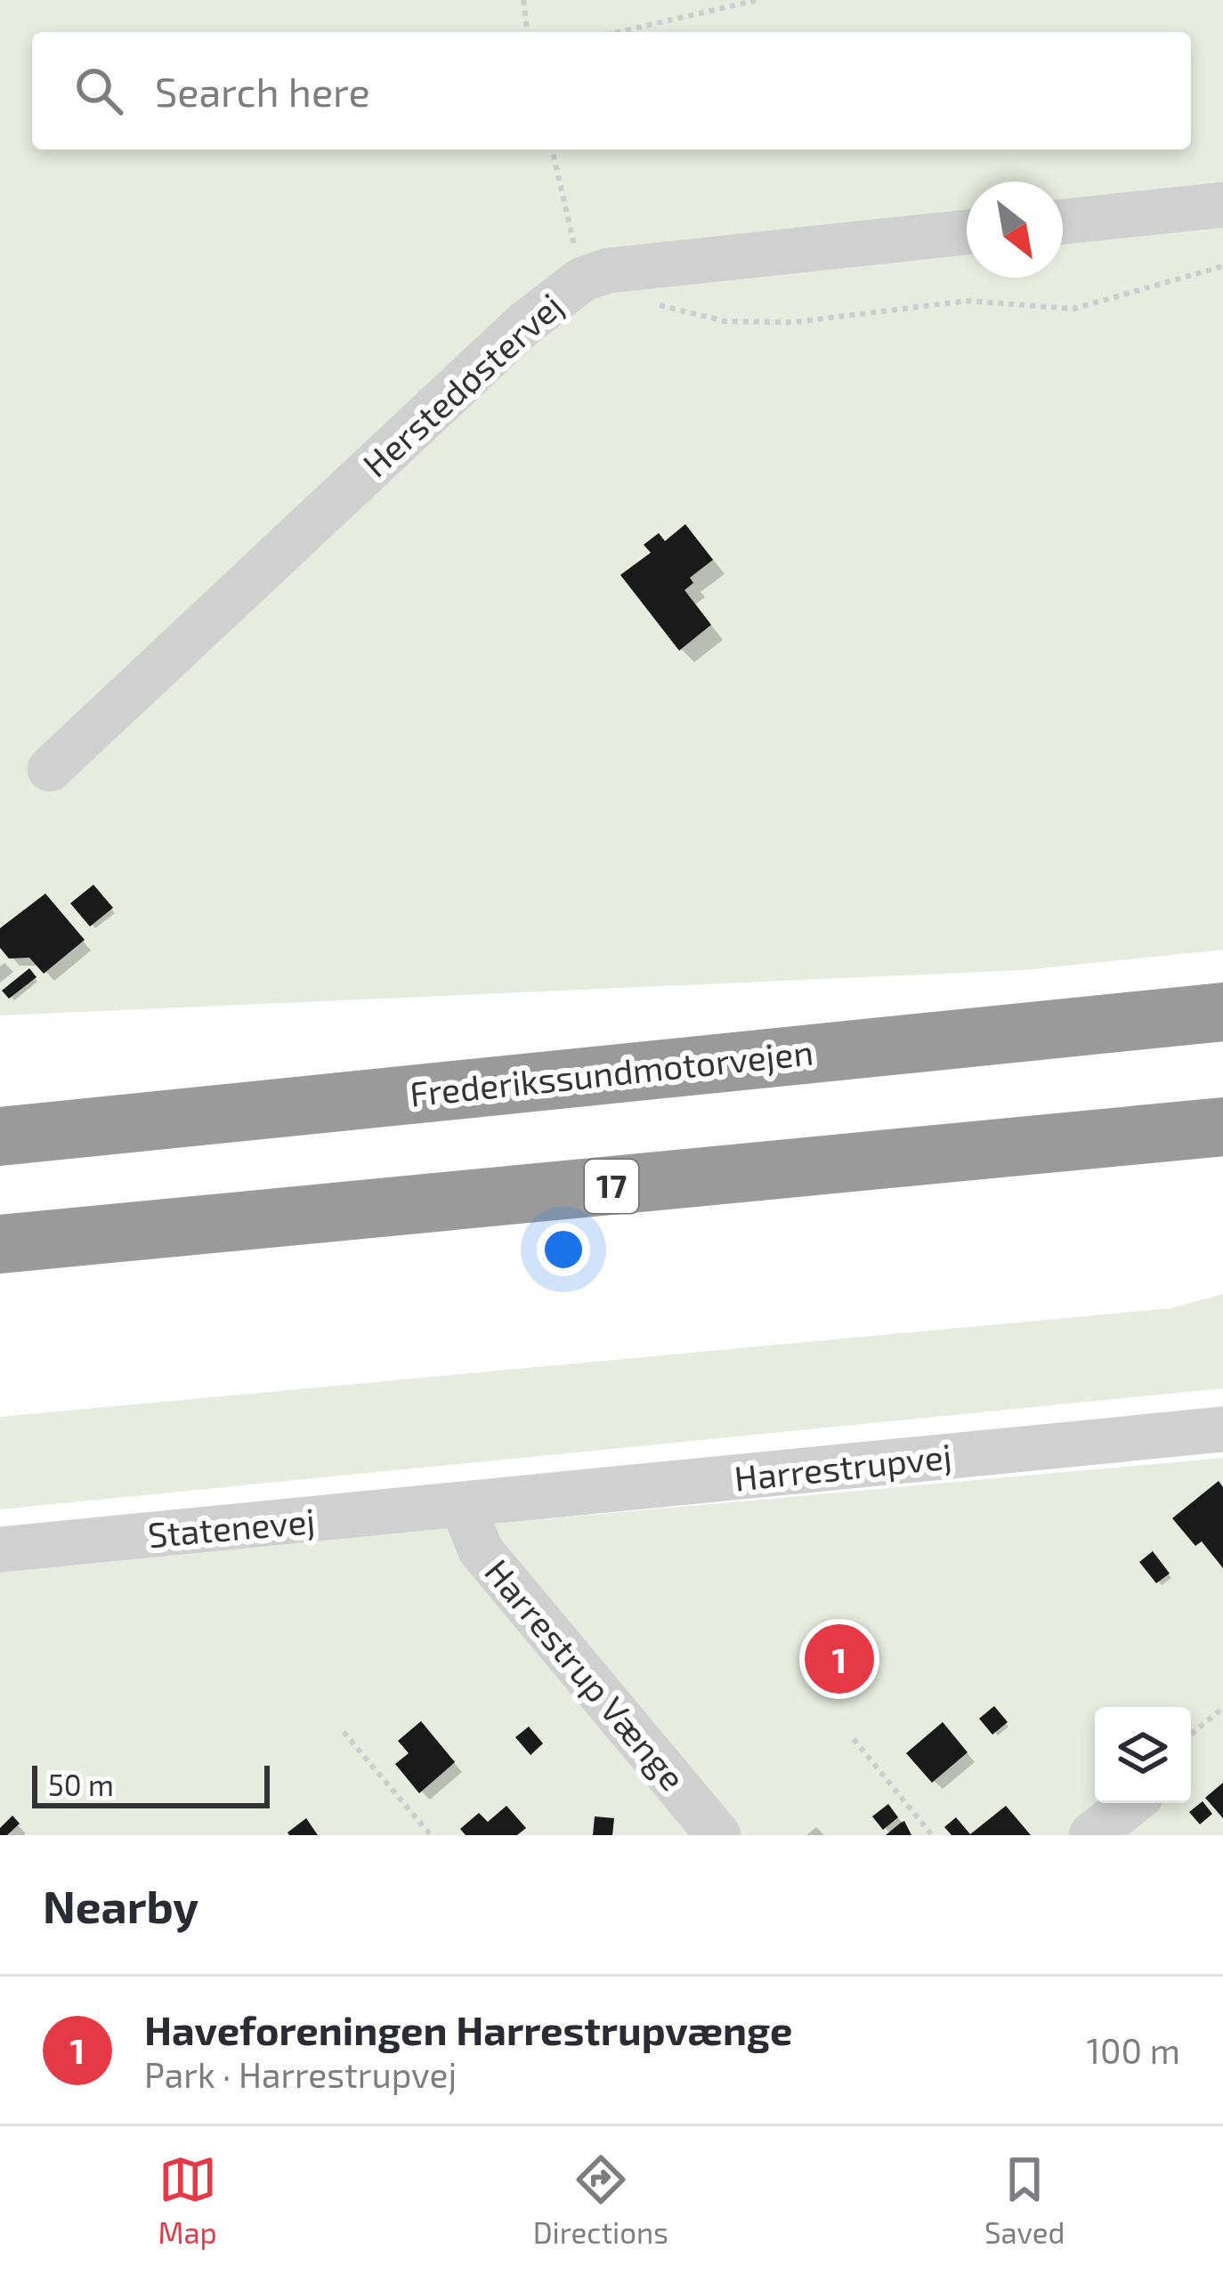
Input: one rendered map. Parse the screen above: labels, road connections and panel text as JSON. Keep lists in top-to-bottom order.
{
  "streets": {
    "highway": ["Frederikssundmotorvejen", "17"],
    "street": [
      "Herstedøstervej",
      "Harrestrupvej",
      "Statenevej",
      "Harrestrup Vænge"
    ]
  },
  "crossings": [
    ["Harrestrupvej", "Statenevej"],
    ["Harrestrupvej", "Harrestrup Vænge"],
    ["Statenevej", "Harrestrup Vænge"]
  ],
  "scale_bar": "50 m",
  "north": "bottom right",
  "page": {
    "search": "Search here",
    "pins": "1",
    "scale": "50 m",
    "heading": "Nearby",
    "list": [
      {
        "mark": "1",
        "name": "Haveforeningen Harrestrupvænge",
        "note": "Park · Harrestrupvej",
        "value": "100 m"
      }
    ],
    "nav": ["Map", "Directions", "Saved"]
  }
}
